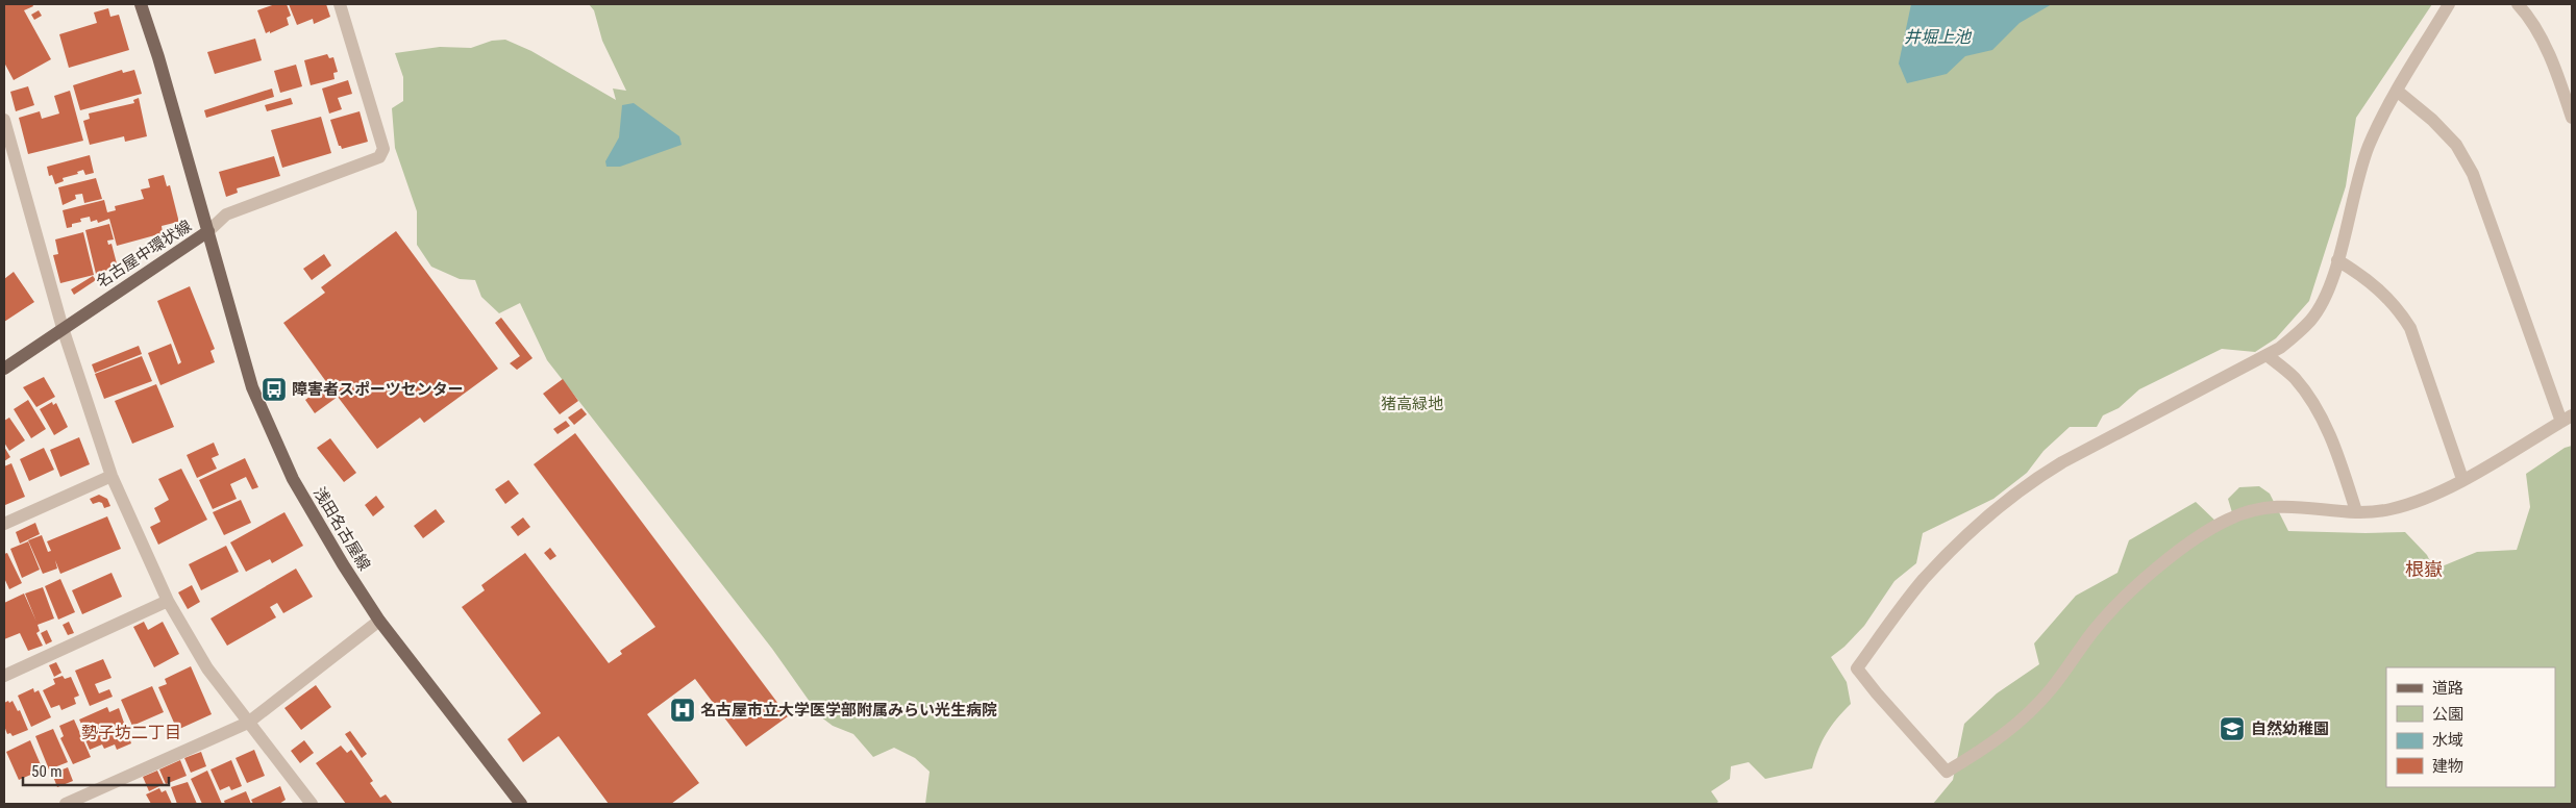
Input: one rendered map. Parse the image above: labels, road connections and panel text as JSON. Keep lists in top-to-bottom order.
{
  "streets": {
    "main road": ["名古屋中環状線", "浅田名古屋線"]
  },
  "crossings": [
    ["名古屋中環状線", "浅田名古屋線"]
  ],
  "districts": ["根嶽", "勢子坊二丁目"],
  "water": ["井堀上池"],
  "parks": ["猪高緑地"],
  "places": {
    "bus stop": ["障害者スポーツセンター"],
    "hospital": ["名古屋市立大学医学部附属みらい光生病院"],
    "school or university": ["自然幼稚園"]
  },
  "legend": [
    "道路",
    "公園",
    "水域",
    "建物"
  ],
  "scale_bar": "50 m"
}
